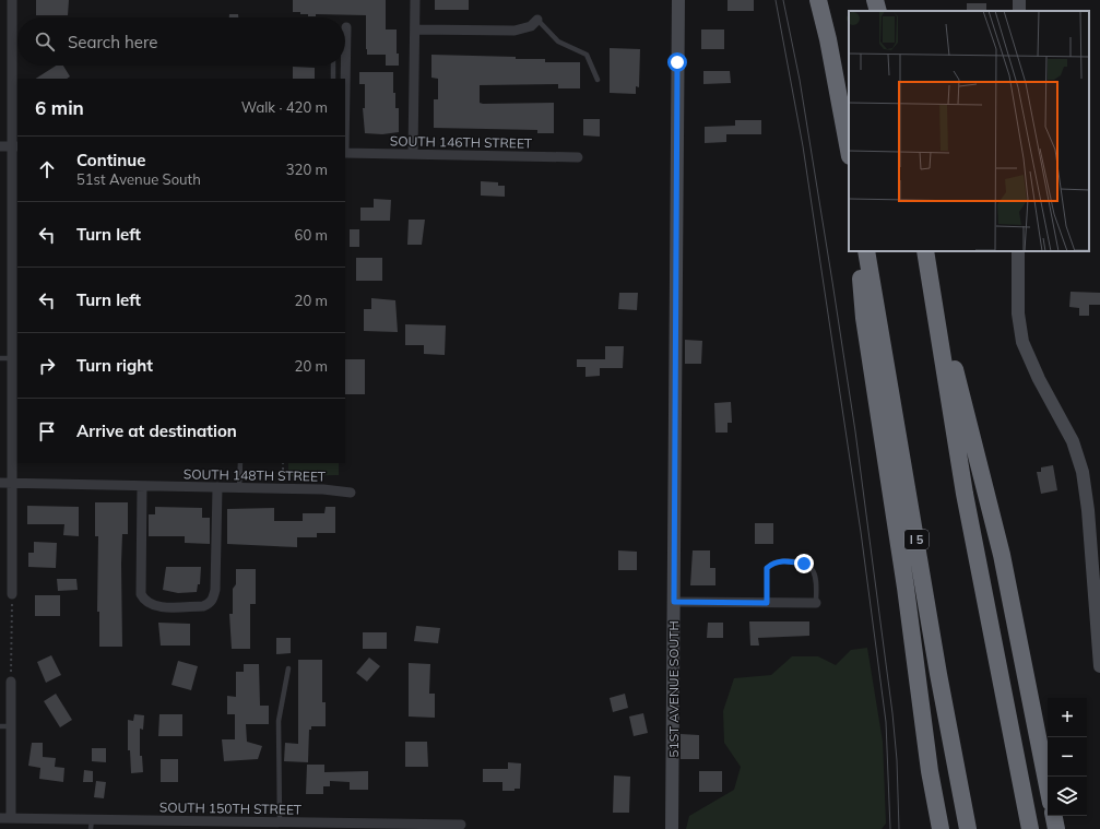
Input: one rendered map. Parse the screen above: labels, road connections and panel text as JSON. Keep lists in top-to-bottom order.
{
  "streets": {
    "highway": ["I 5"],
    "street": [
      "SOUTH 146TH STREET",
      "SOUTH 148TH STREET",
      "51ST AVENUE SOUTH",
      "SOUTH 150TH STREET"
    ]
  },
  "page": {
    "search": "Search here",
    "heading": ["6 min", "Walk · 420 m"],
    "list": [
      ["Continue", "51st Avenue South", "320 m"],
      ["Turn left", "60 m"],
      ["Turn left", "20 m"],
      ["Turn right", "20 m"],
      "Arrive at destination"
    ],
    "map_buttons": ["+", "−"]
  }
}
